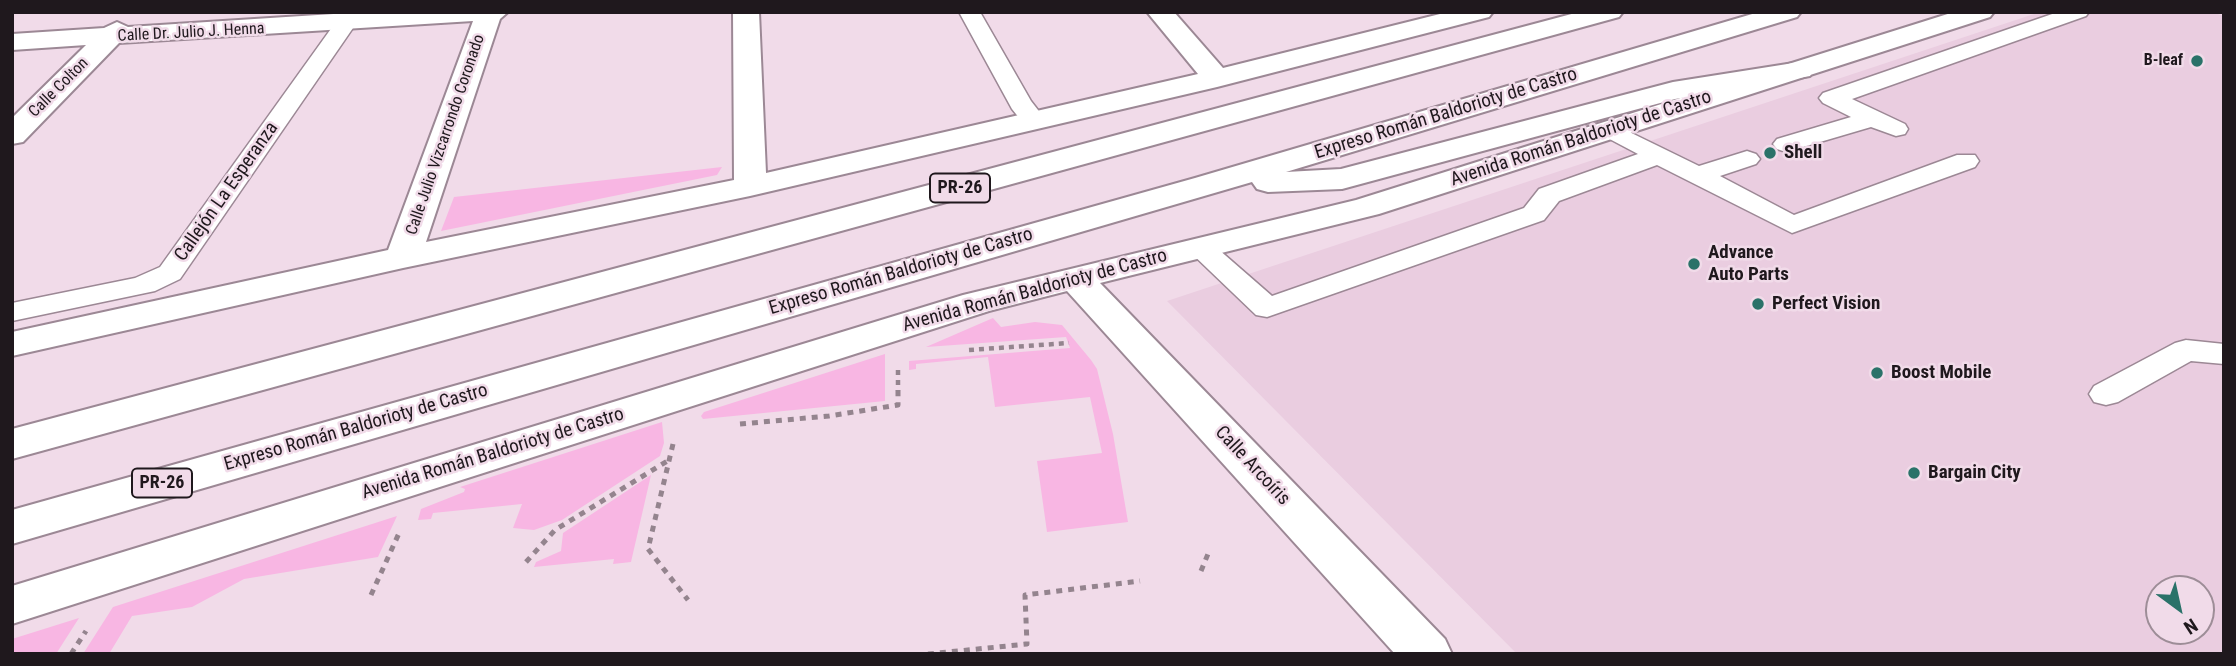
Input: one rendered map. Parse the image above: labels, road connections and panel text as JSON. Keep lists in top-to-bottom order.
{
  "streets": {
    "main road": [
      "Calle Dr. Julio J. Henna",
      "Calle Colton",
      "Expreso Román Baldorioty de Castro",
      "Calle Julio Vizcarrondo Coronado",
      "Avenida Román Baldorioty de Castro",
      "PR-26",
      "Calle Arcoíris"
    ],
    "lane": ["Callejón La Esperanza"]
  },
  "crossings": [
    ["Calle Dr. Julio J. Henna", "Calle Colton"],
    ["Calle Dr. Julio J. Henna", "Calle Julio Vizcarrondo Coronado"],
    ["Calle Dr. Julio J. Henna", "Callejón La Esperanza"],
    ["Avenida Román Baldorioty de Castro", "Calle Arcoíris"]
  ],
  "places": [
    "B-leaf",
    "Shell",
    "Advance Auto Parts",
    "Perfect Vision",
    "Boost Mobile",
    "Bargain City"
  ],
  "north": "bottom right"
}
